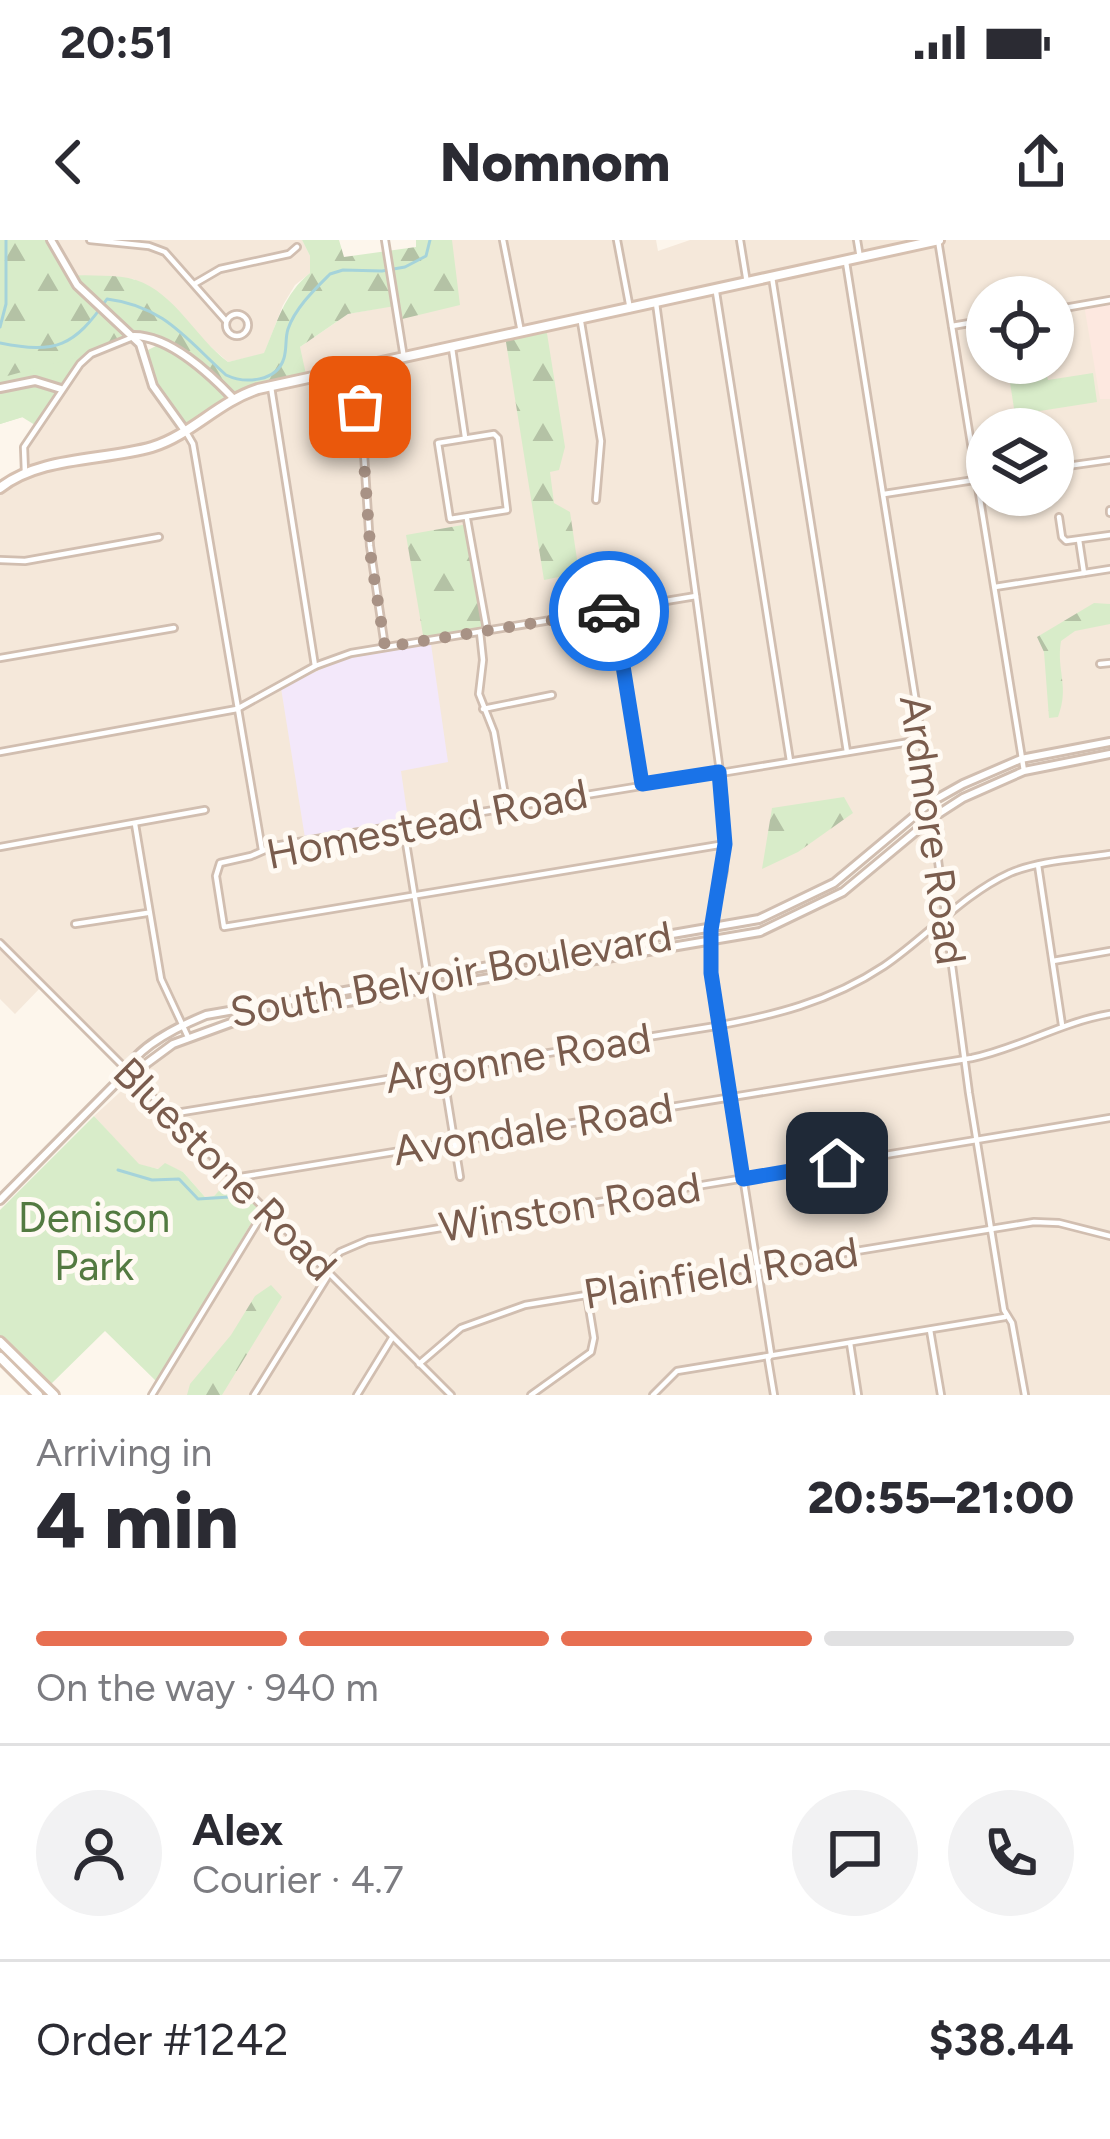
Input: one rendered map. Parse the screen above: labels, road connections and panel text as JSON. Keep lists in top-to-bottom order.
{
  "streets": {
    "street": [
      "Homestead Road",
      "Ardmore Road",
      "South Belvoir Boulevard",
      "Argonne Road",
      "Avondale Road",
      "Bluestone Road",
      "Winston Road",
      "Plainfield Road"
    ]
  },
  "crossings": [
    ["Homestead Road", "Ardmore Road"],
    ["Ardmore Road", "South Belvoir Boulevard"],
    ["Ardmore Road", "Argonne Road"],
    ["Ardmore Road", "Avondale Road"],
    ["Ardmore Road", "Winston Road"],
    ["Ardmore Road", "Plainfield Road"],
    ["South Belvoir Boulevard", "Bluestone Road"],
    ["Argonne Road", "Bluestone Road"],
    ["Avondale Road", "Bluestone Road"],
    ["Bluestone Road", "Winston Road"],
    ["Bluestone Road", "Plainfield Road"]
  ],
  "parks": ["Denison Park"],
  "page": {
    "status": "20:51",
    "header": "Nomnom",
    "heading": ["4 min", "Arriving in", "20:55–21:00"],
    "panel": [
      "Alex",
      "Courier · 4.7",
      "Order #1242",
      "$38.44"
    ],
    "bar": "On the way · 940 m"
  }
}
